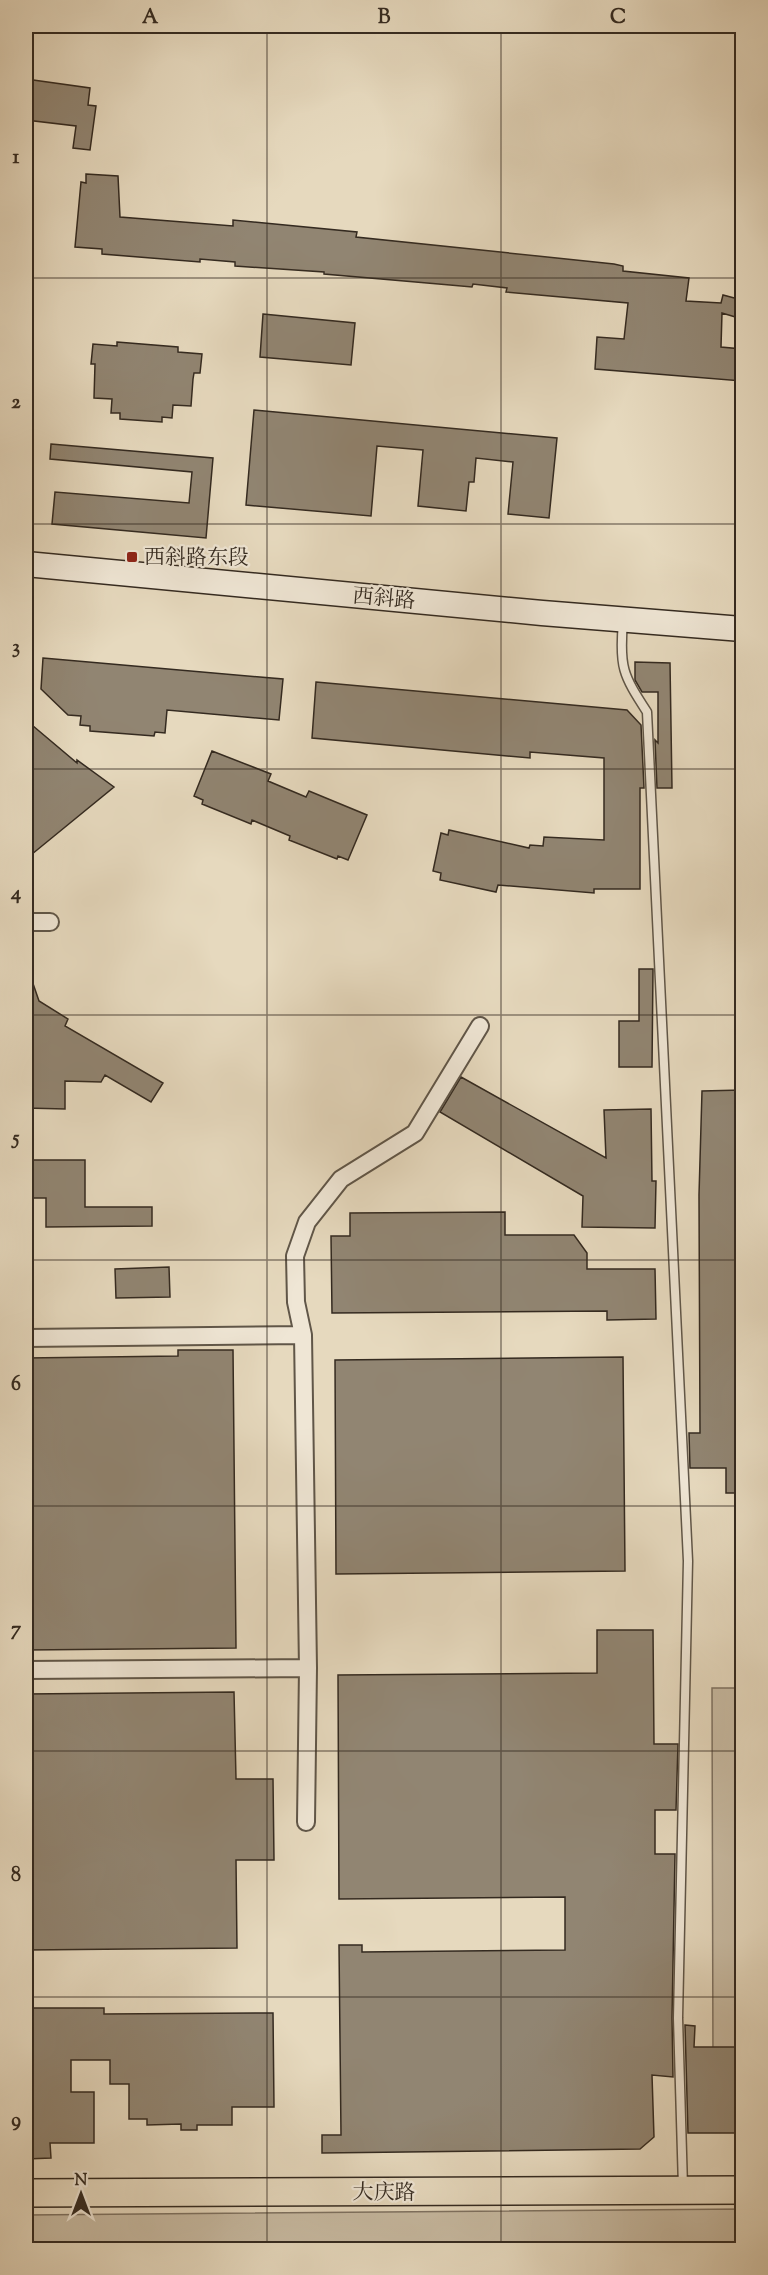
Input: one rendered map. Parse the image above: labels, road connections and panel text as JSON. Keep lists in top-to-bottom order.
{
  "streets": {
    "main road": ["大庆路"],
    "street": ["西斜路"]
  },
  "places": {
    "transit": ["西斜路东段"]
  },
  "north": "top",
  "grid": {
    "columns": ["A", "B", "C"],
    "rows": [
      "1",
      "2",
      "3",
      "4",
      "5",
      "6",
      "7",
      "8",
      "9"
    ]
  }
}
